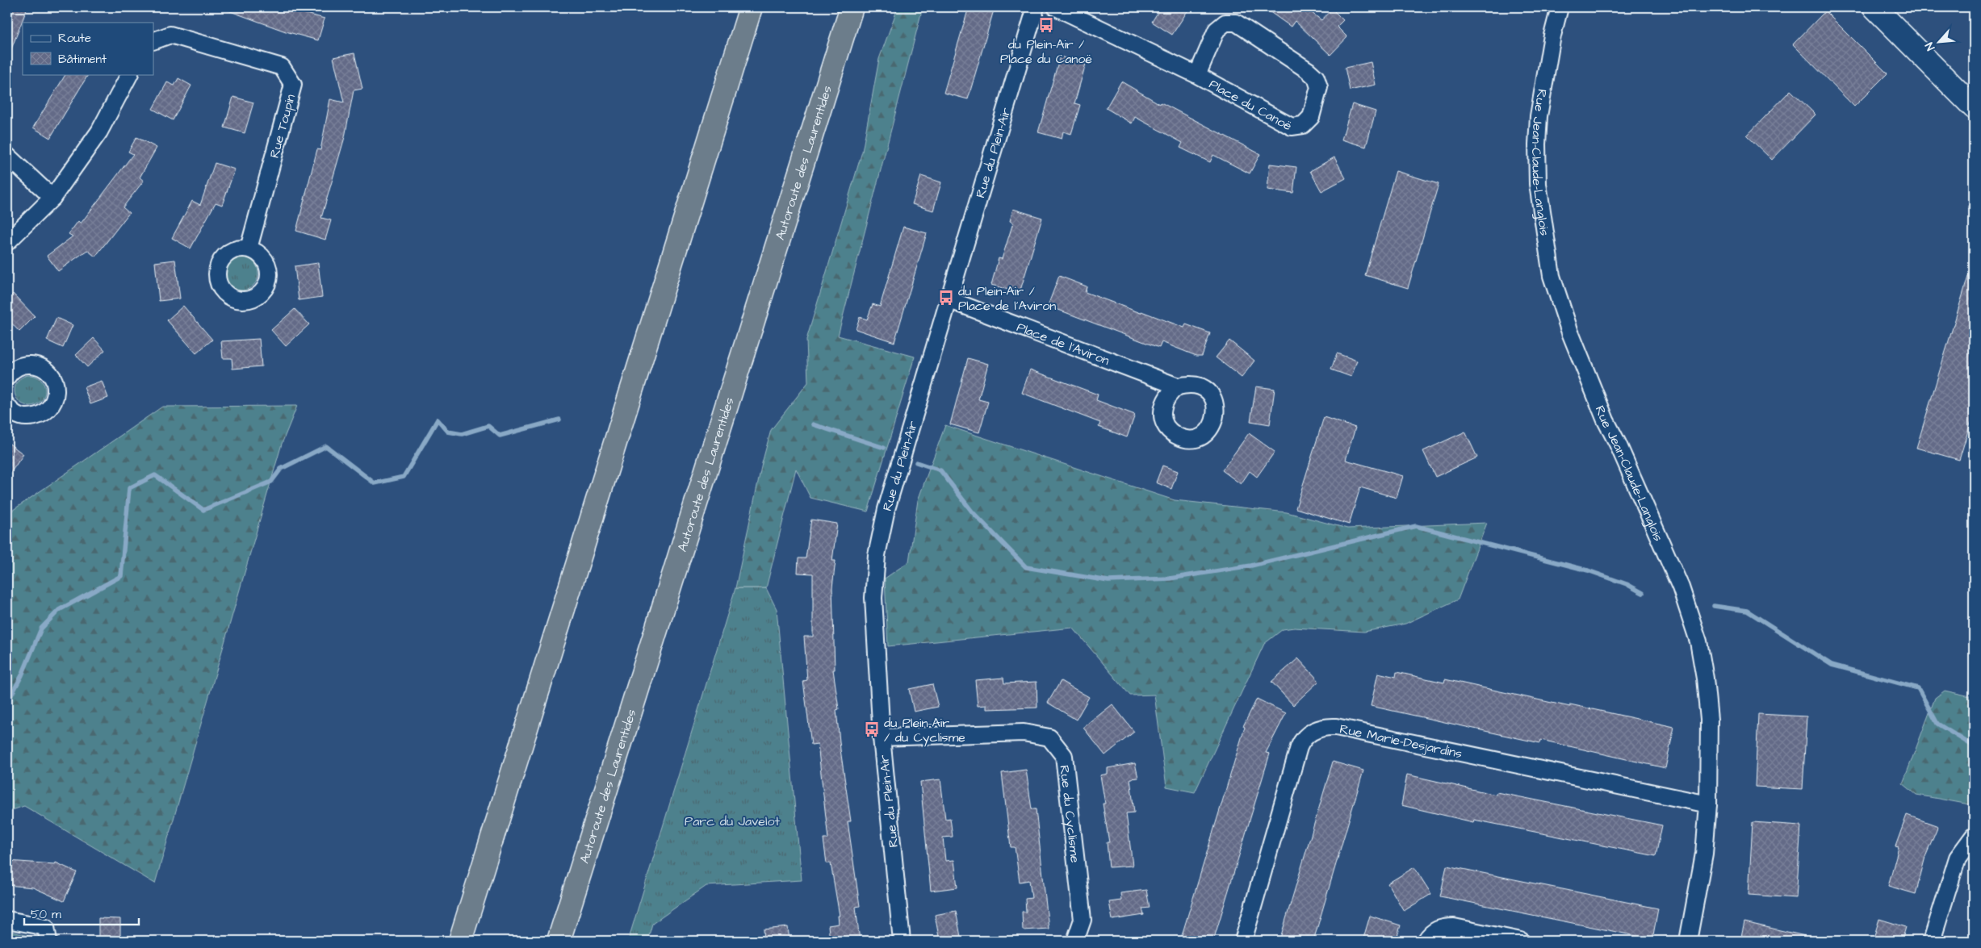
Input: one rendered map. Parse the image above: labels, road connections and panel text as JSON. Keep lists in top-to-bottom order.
{
  "streets": {
    "highway": ["Autoroute des Laurentides"],
    "street": [
      "Place du Canoë",
      "Rue Toupin",
      "Rue du Plein-Air",
      "Rue Jean-Claude-Langlois",
      "Place de l'Aviron",
      "Rue Marie-Desjardins",
      "Rue du Cyclisme"
    ]
  },
  "crossings": [
    ["Rue du Plein-Air", "Place de l'Aviron"],
    ["Rue du Plein-Air", "Rue du Cyclisme"],
    ["Rue Jean-Claude-Langlois", "Rue Marie-Desjardins"]
  ],
  "parks": ["Parc du Javelot"],
  "places": {
    "bus stop": ["du Plein-Air / Place du Canoë", "du Plein-Air / Place de l'Aviron", "du Plein-Air / du Cyclisme"]
  },
  "legend": ["Route", "Bâtiment"],
  "scale_bar": "50 m",
  "north": "bottom left"
}
